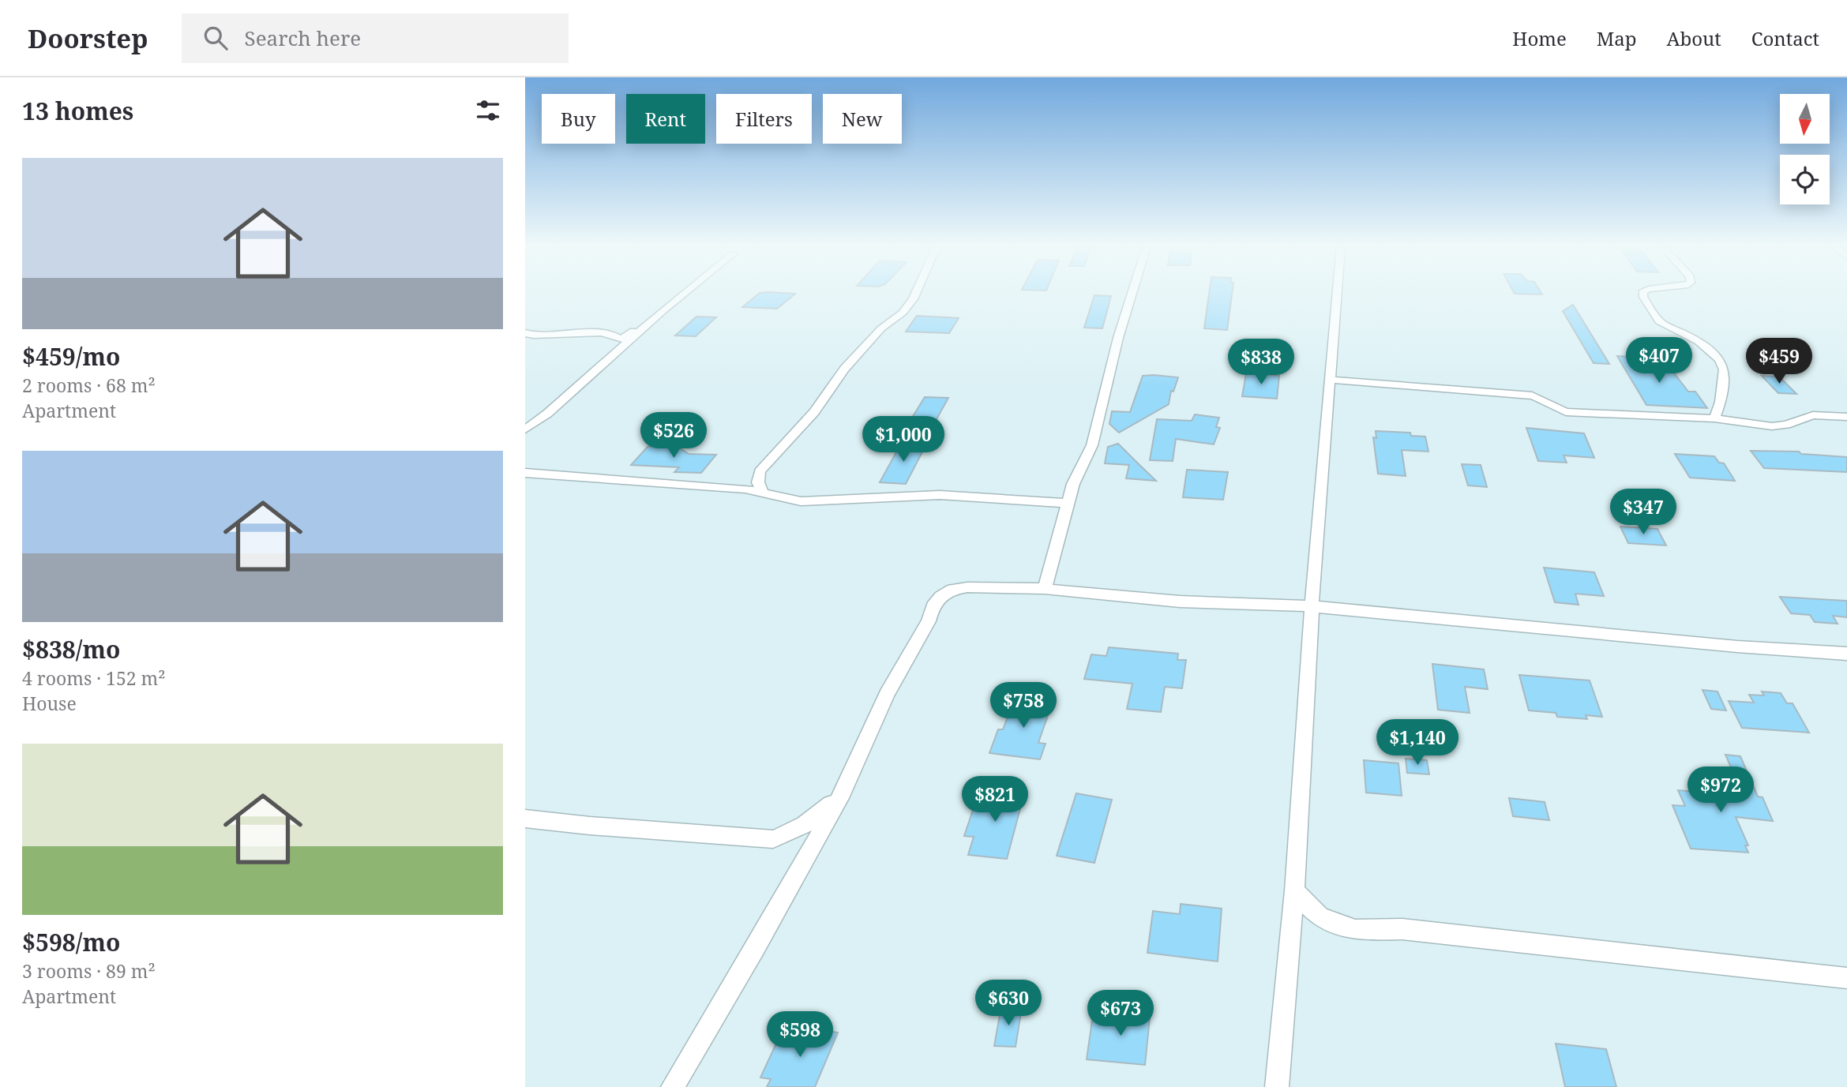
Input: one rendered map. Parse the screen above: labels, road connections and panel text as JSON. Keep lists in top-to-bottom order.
{
  "north": "bottom",
  "page": {
    "header": "Doorstep",
    "search": "Search here",
    "nav": [
      "Home",
      "Map",
      "About",
      "Contact"
    ],
    "heading": "13 homes",
    "chip": [
      "Buy",
      "Rent",
      "Filters",
      "New"
    ],
    "list": [
      {
        "name": "$459/mo",
        "note": "2 rooms · 68 m² · Apartment"
      },
      {
        "name": "$838/mo",
        "note": "4 rooms · 152 m² · House"
      },
      {
        "name": "$598/mo",
        "note": "3 rooms · 89 m² · Apartment"
      }
    ],
    "price": [
      "$407",
      "$459",
      "$838",
      "$526",
      "$1,000",
      "$347",
      "$758",
      "$1,140",
      "$972",
      "$821",
      "$630",
      "$673",
      "$598"
    ]
  }
}
